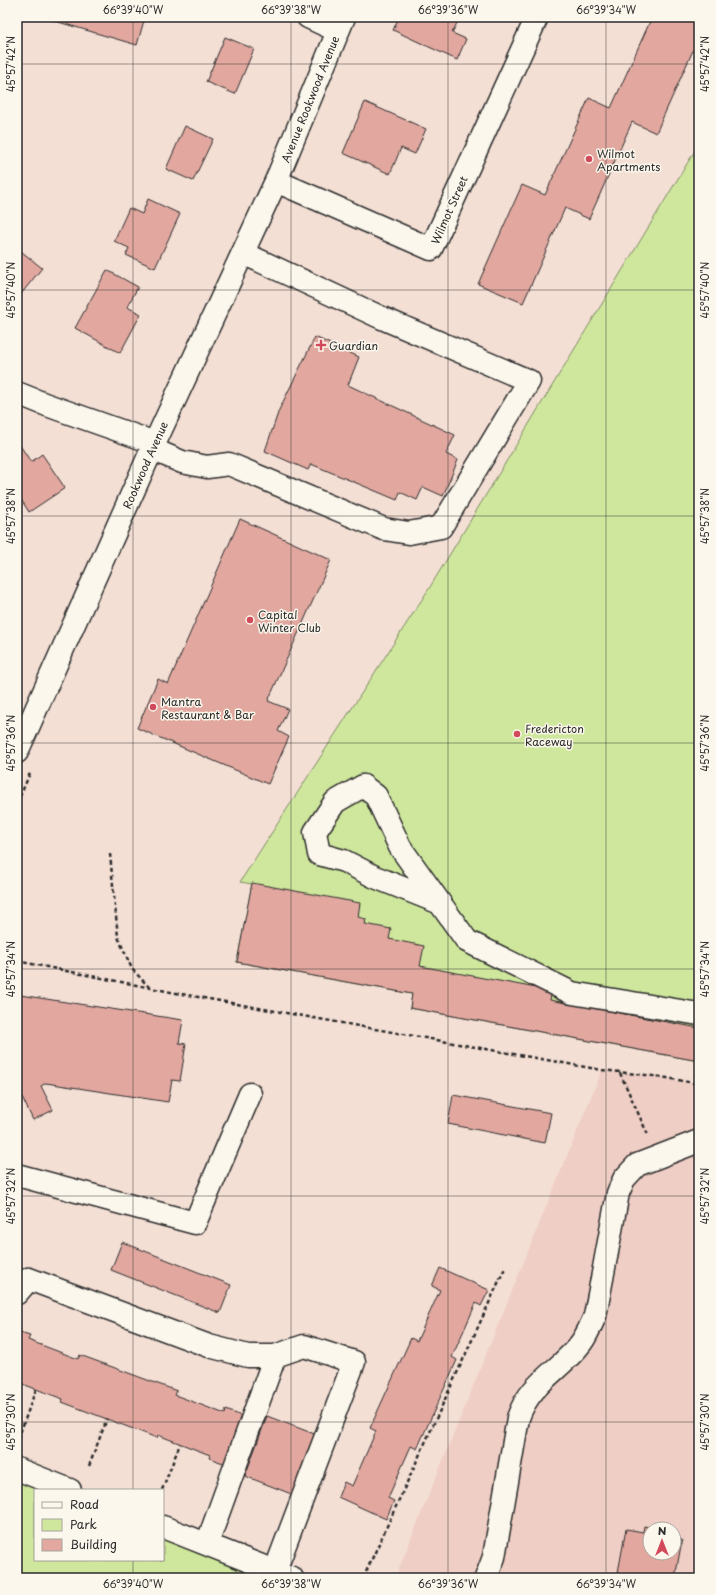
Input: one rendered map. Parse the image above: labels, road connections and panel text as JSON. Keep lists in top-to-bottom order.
{
  "streets": {
    "street": ["Avenue Rookwood Avenue", "Wilmot Street", "Rookwood Avenue"]
  },
  "crossings": [
    ["Avenue Rookwood Avenue", "Wilmot Street"],
    ["Avenue Rookwood Avenue", "Rookwood Avenue"],
    ["Wilmot Street", "Rookwood Avenue"]
  ],
  "places": {
    "other": [
      "Wilmot Apartments",
      "Capital Winter Club",
      "Mantra Restaurant & Bar",
      "Fredericton Raceway"
    ],
    "health": ["Guardian"]
  },
  "legend": ["Road", "Park", "Building"],
  "north": "top",
  "coordinates": [
    "66°39'40\"W",
    "66°39'38\"W",
    "66°39'36\"W",
    "66°39'34\"W",
    "45°57'42\"N",
    "45°57'40\"N",
    "45°57'38\"N",
    "45°57'36\"N",
    "45°57'34\"N",
    "45°57'32\"N",
    "45°57'30\"N"
  ]
}
